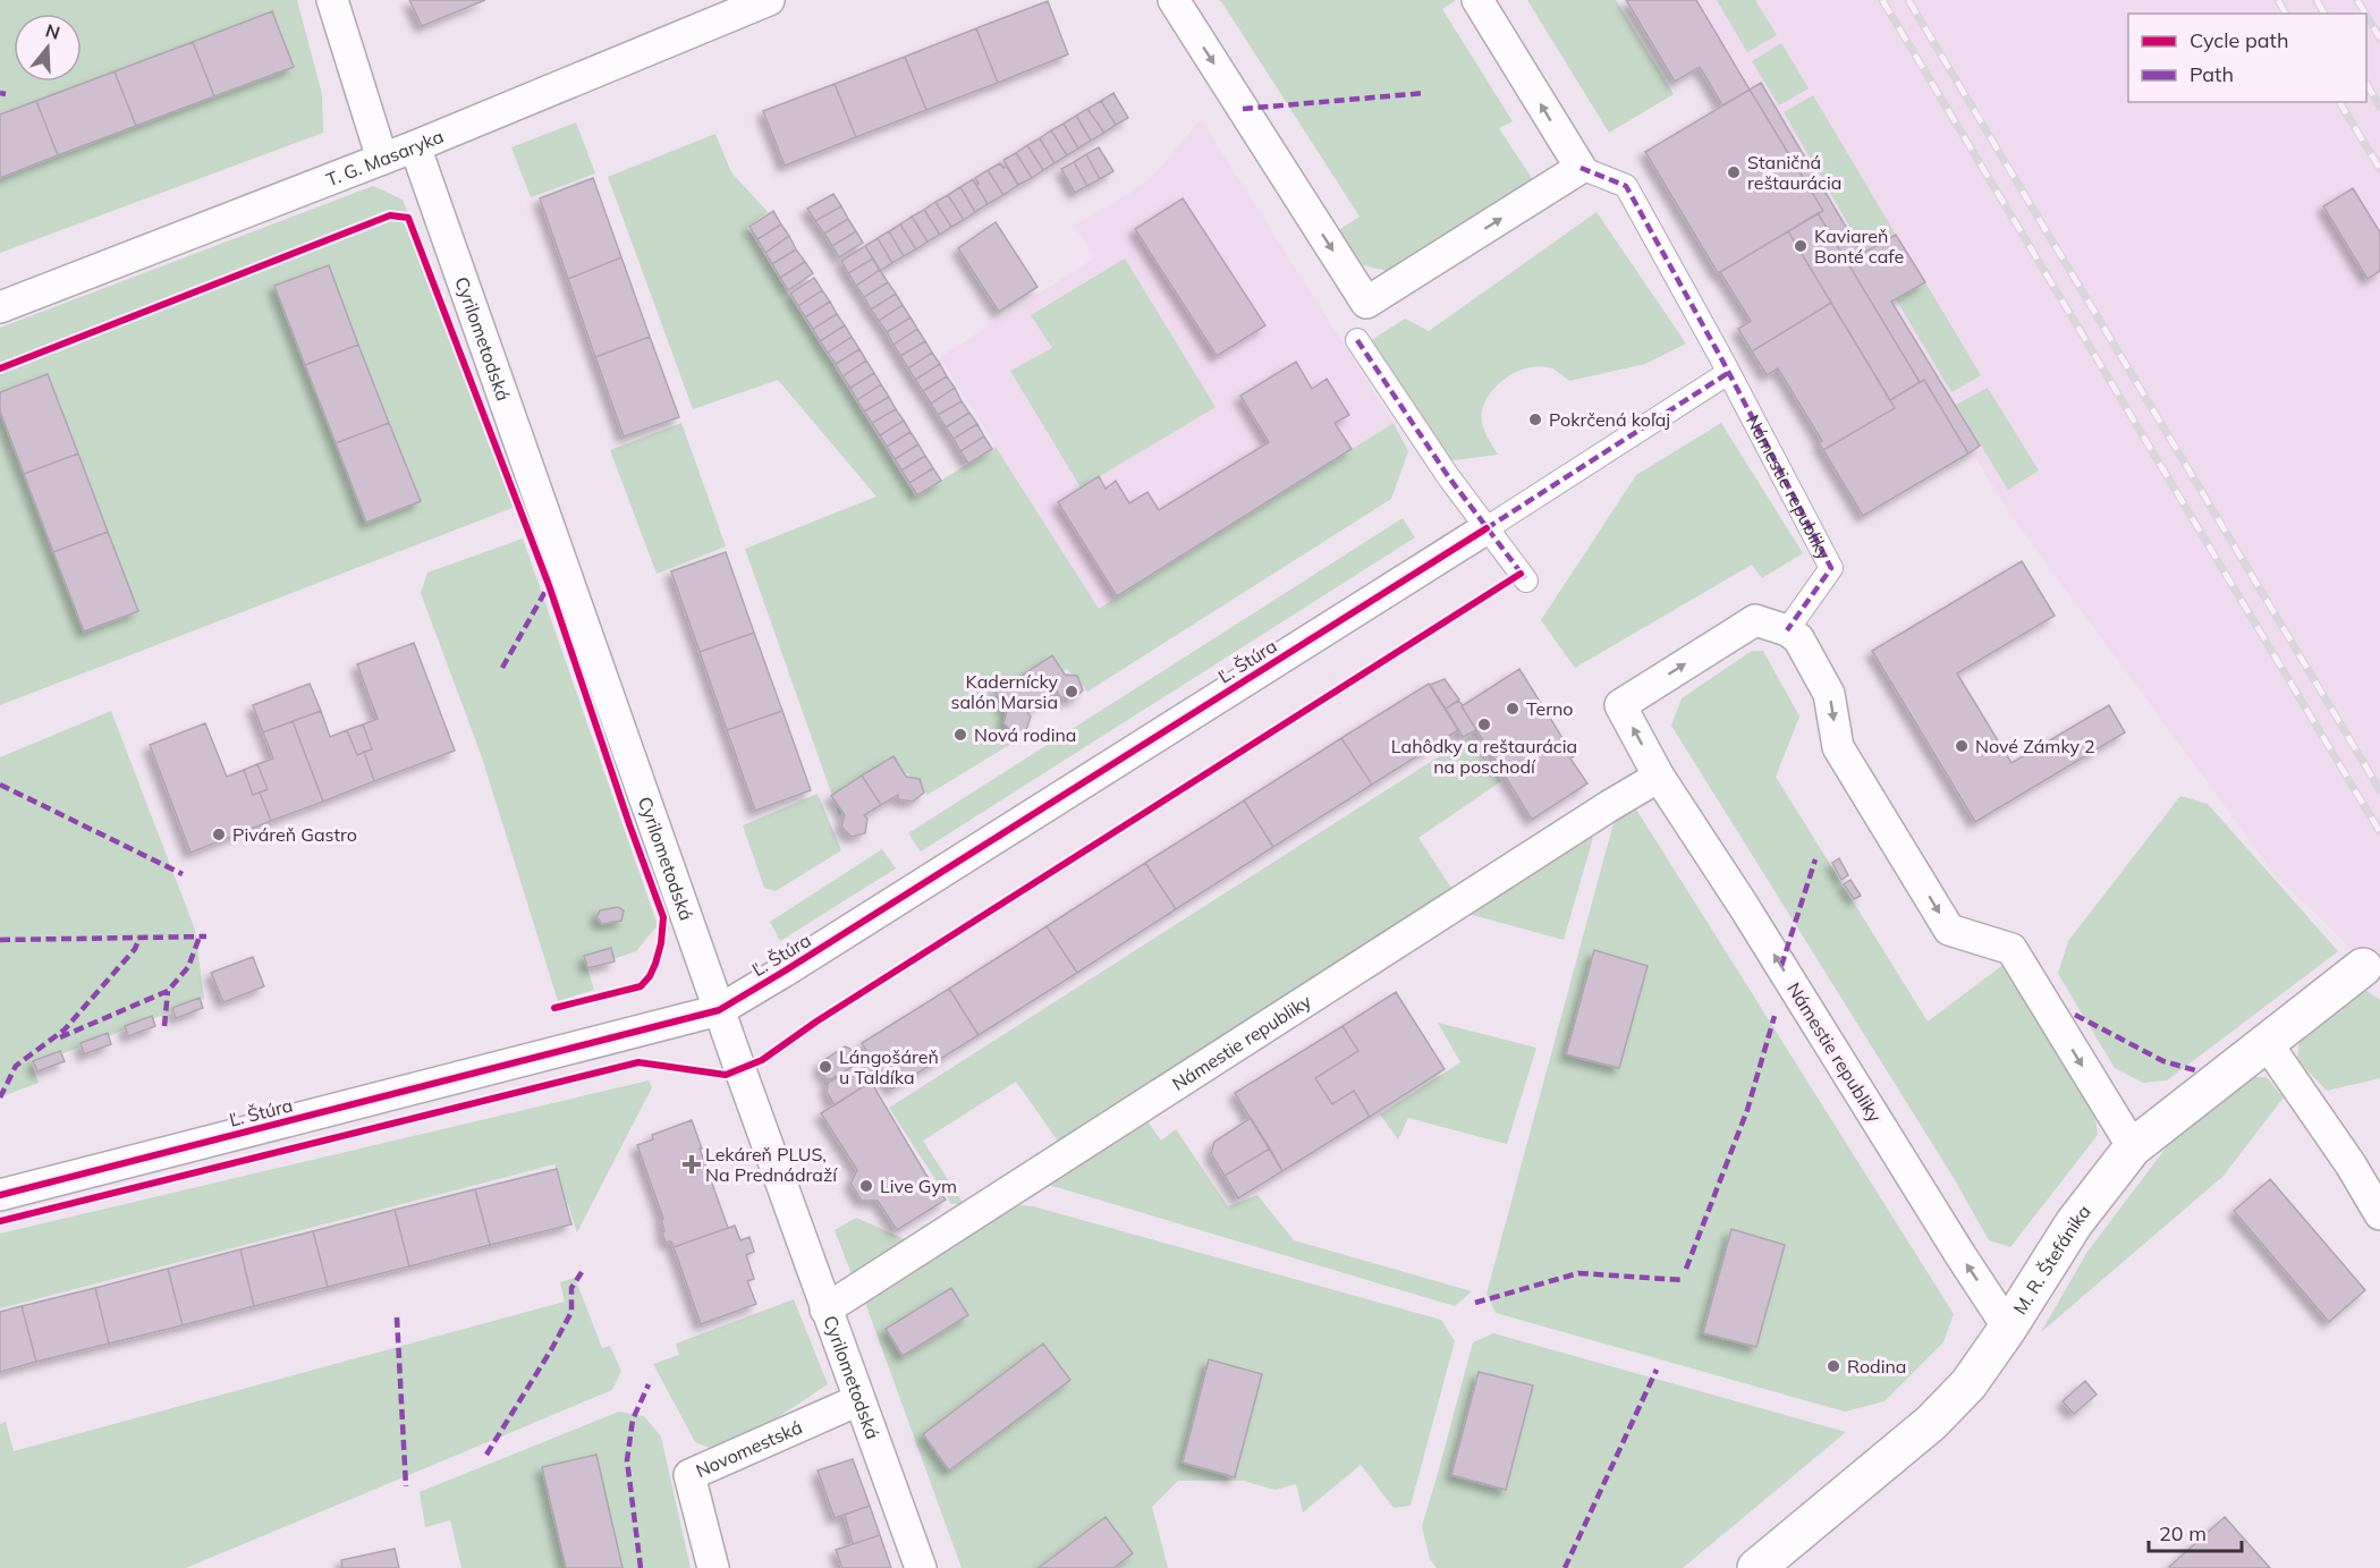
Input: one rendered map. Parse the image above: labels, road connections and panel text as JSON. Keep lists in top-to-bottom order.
{
  "streets": {
    "street": [
      "T. G. Masaryka",
      "Cyrilometodská",
      "Námestie republiky",
      "Ľ. Štúra",
      "M. R. Štefánika",
      "Novomestská"
    ]
  },
  "crossings": [
    ["T. G. Masaryka", "Cyrilometodská"],
    ["Cyrilometodská", "Námestie republiky"],
    ["Cyrilometodská", "Ľ. Štúra"],
    ["Cyrilometodská", "Novomestská"],
    ["Námestie republiky", "M. R. Štefánika"]
  ],
  "places": {
    "other": [
      "Staničná reštaurácia",
      "Kaviareň Bonté cafe",
      "Pokrčená koľaj",
      "Kadernícky salón Marsia",
      "Terno",
      "Lahôdky a reštaurácia na poschodí",
      "Nová rodina",
      "Nové Zámky 2",
      "Piváreň Gastro",
      "Lángošáreň u Taldíka",
      "Live Gym",
      "Rodina"
    ],
    "health": ["Lekáreň PLUS, Na Prednádraží"]
  },
  "legend": ["Cycle path", "Path"],
  "scale_bar": "20 m",
  "north": "top"
}
